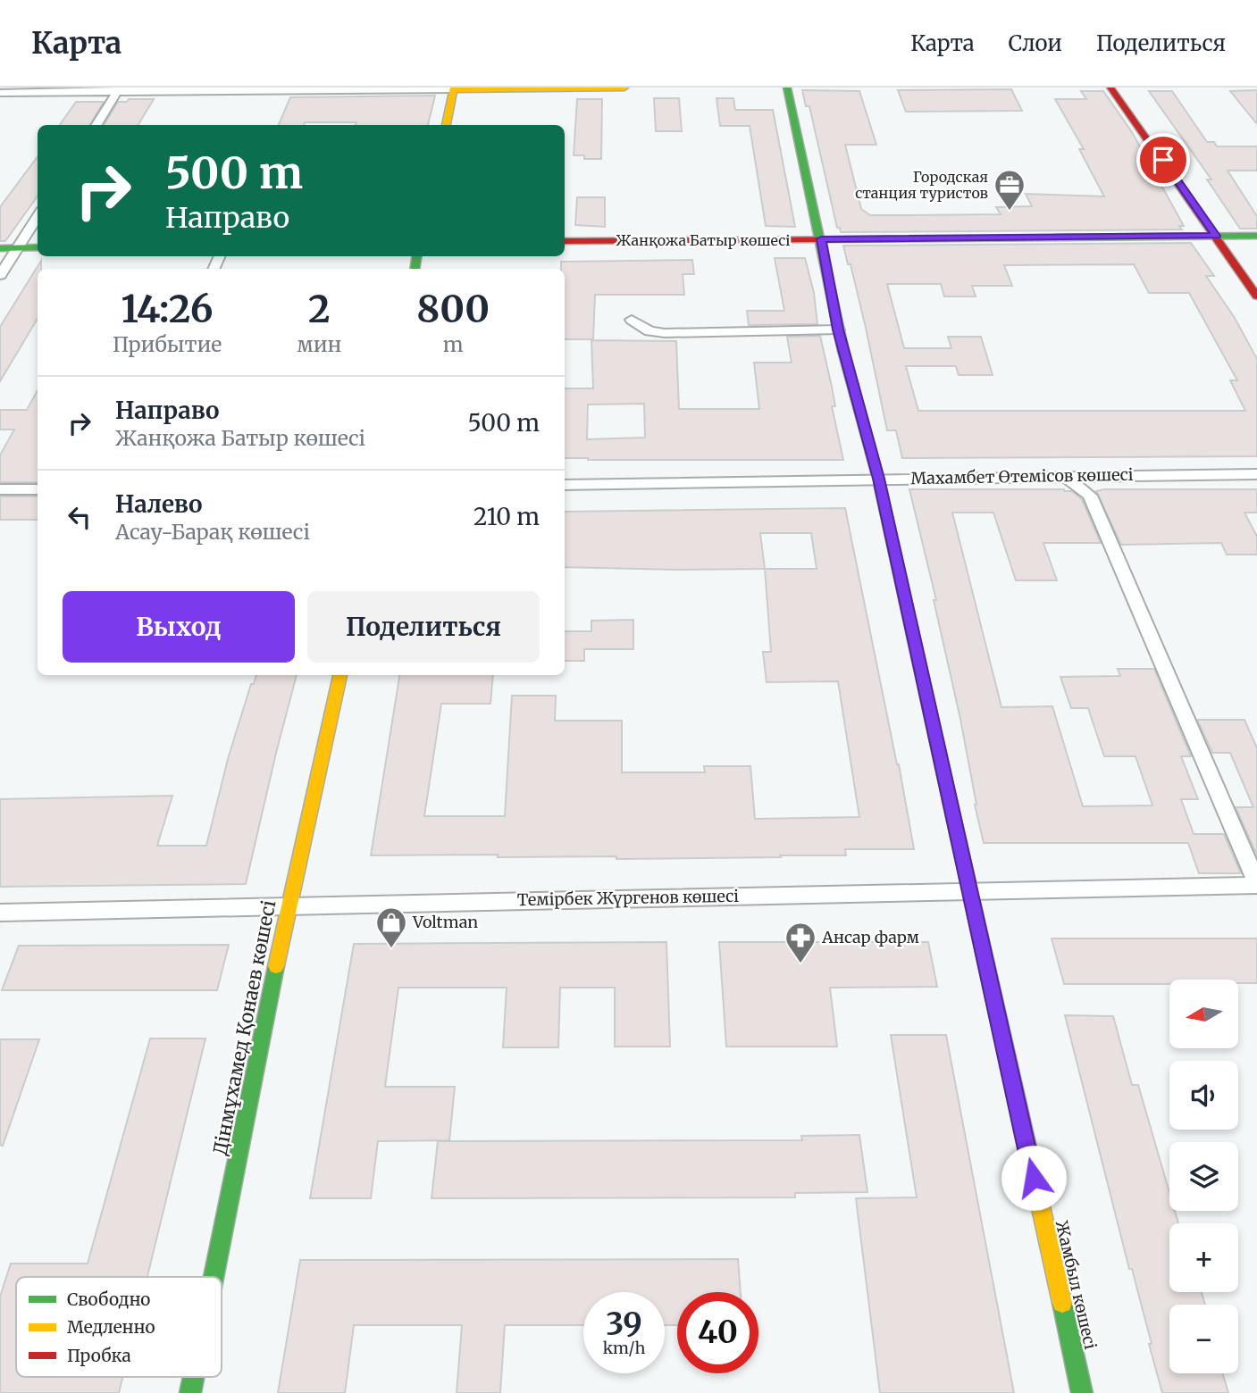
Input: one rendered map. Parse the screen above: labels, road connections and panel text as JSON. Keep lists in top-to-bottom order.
{
  "streets": {
    "street": [
      "Жанқожа Батыр көшесі",
      "Махамбет Өтемісов көшесі",
      "Темірбек Жүргенов көшесі",
      "Дінмұхамед Қонаев көшесі",
      "Жамбыл көшесі"
    ]
  },
  "crossings": [
    ["Жанқожа Батыр көшесі", "Жамбыл көшесі"],
    ["Махамбет Өтемісов көшесі", "Жамбыл көшесі"],
    ["Темірбек Жүргенов көшесі", "Дінмұхамед Қонаев көшесі"],
    ["Темірбек Жүргенов көшесі", "Жамбыл көшесі"]
  ],
  "places": {
    "office": ["Городская станция туристов"],
    "shop": ["Voltman"],
    "pharmacy": ["Ансар фарм"]
  },
  "legend": ["Свободно", "Медленно", "Пробка"],
  "north": "left",
  "page": {
    "header": "Карта",
    "nav": ["Карта", "Слои", "Поделиться"],
    "turn": ["500 m", "Направо"],
    "eta": [
      "14:26",
      "Прибытие",
      "2",
      "мин",
      "800",
      "m"
    ],
    "list": [
      {
        "name": "Направо",
        "note": "Жанқожа Батыр көшесі",
        "value": "500 m"
      },
      {
        "name": "Налево",
        "note": "Асау-Барақ көшесі",
        "value": "210 m"
      }
    ],
    "buttons": ["Выход", "Поделиться"],
    "map_buttons": ["+", "−"],
    "speed": "39 km/h",
    "limit": "40"
  }
}
